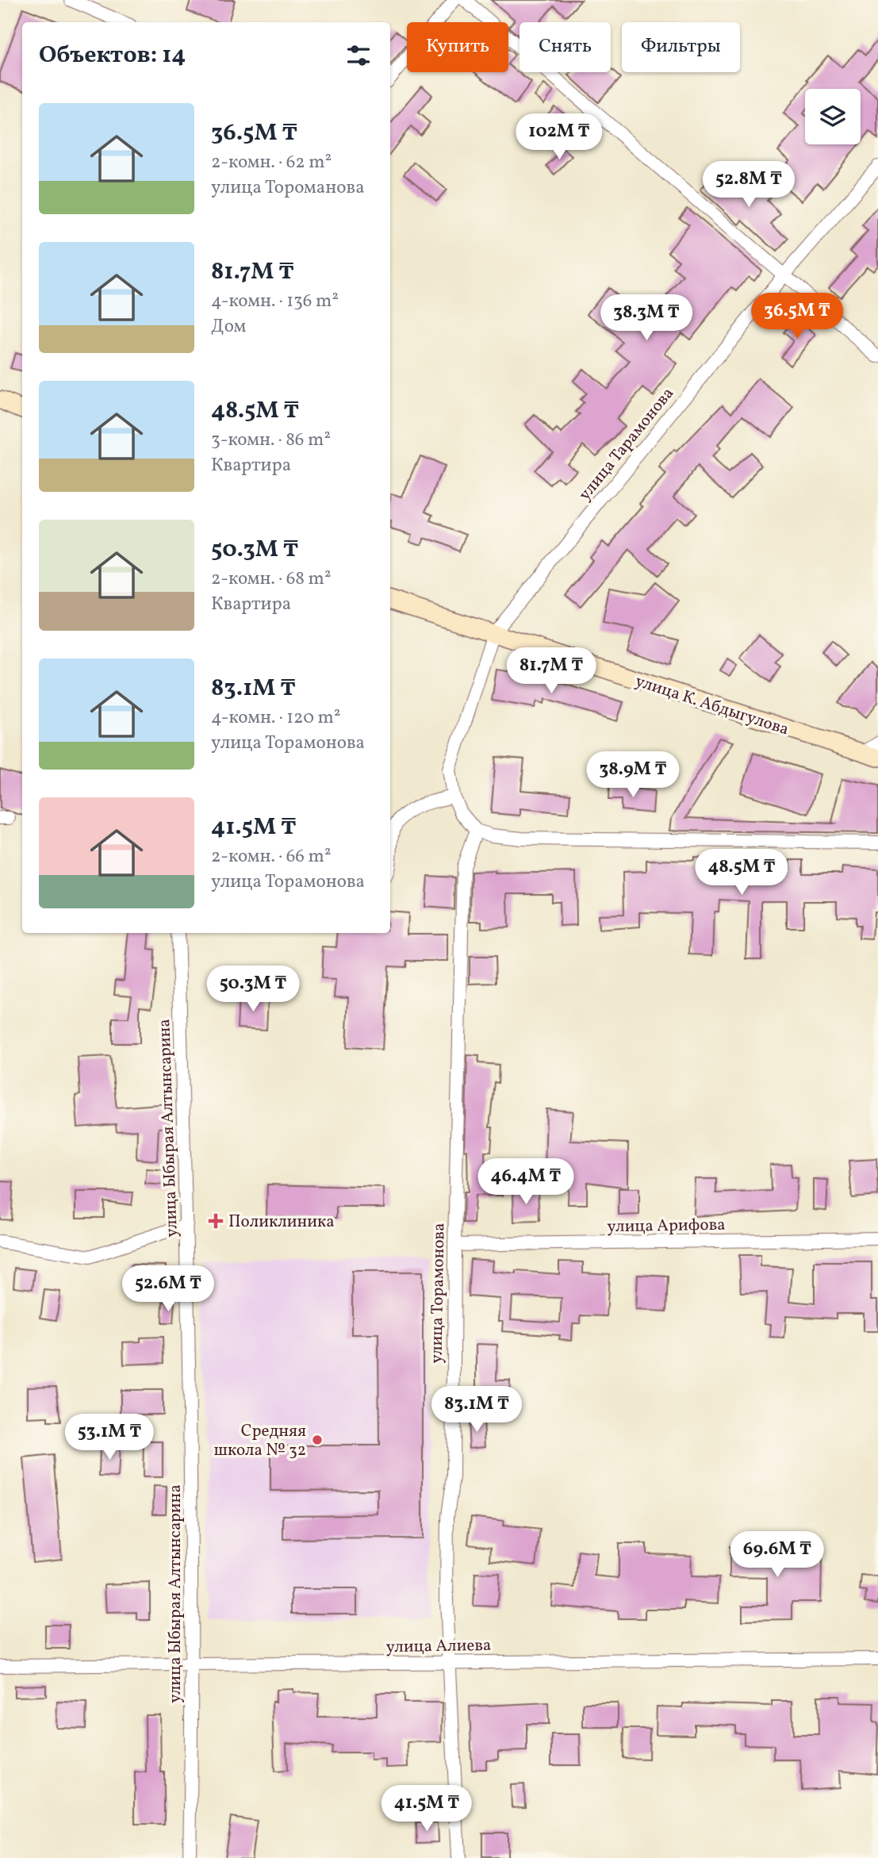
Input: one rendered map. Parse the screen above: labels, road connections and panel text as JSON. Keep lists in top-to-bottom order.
{
  "streets": {
    "street": [
      "улица Тарамонова",
      "улица К. Абдыгулова",
      "улица Ыбырая Алтынсарина",
      "улица Арифова",
      "улица Торамонова",
      "улица Алиева"
    ]
  },
  "crossings": [
    ["улица Тарамонова", "улица К. Абдыгулова"],
    ["улица Ыбырая Алтынсарина", "улица Алиева"],
    ["улица Арифова", "улица Торамонова"],
    ["улица Торамонова", "улица Алиева"]
  ],
  "places": {
    "health": ["Поликлиника"],
    "other": ["Средняя школа № 32"]
  },
  "page": {
    "chip": ["Купить", "Снять", "Фильтры"],
    "heading": "Объектов: 14",
    "list": [
      {
        "name": "36.5M ₸",
        "note": "2-комн. · 62 m² · улица Тороманова"
      },
      {
        "name": "81.7M ₸",
        "note": "4-комн. · 136 m² · Дом"
      },
      {
        "name": "48.5M ₸",
        "note": "3-комн. · 86 m² · Квартира"
      },
      {
        "name": "50.3M ₸",
        "note": "2-комн. · 68 m² · Квартира"
      },
      {
        "name": "83.1M ₸",
        "note": "4-комн. · 120 m² · улица Торамонова"
      },
      {
        "name": "41.5M ₸",
        "note": "2-комн. · 66 m² · улица Торамонова"
      }
    ],
    "price": [
      "102M ₸",
      "52.8M ₸",
      "36.5M ₸",
      "38.3M ₸",
      "81.7M ₸",
      "38.9M ₸",
      "48.5M ₸",
      "50.3M ₸",
      "46.4M ₸",
      "52.6M ₸",
      "83.1M ₸",
      "53.1M ₸",
      "69.6M ₸",
      "41.5M ₸"
    ]
  }
}
